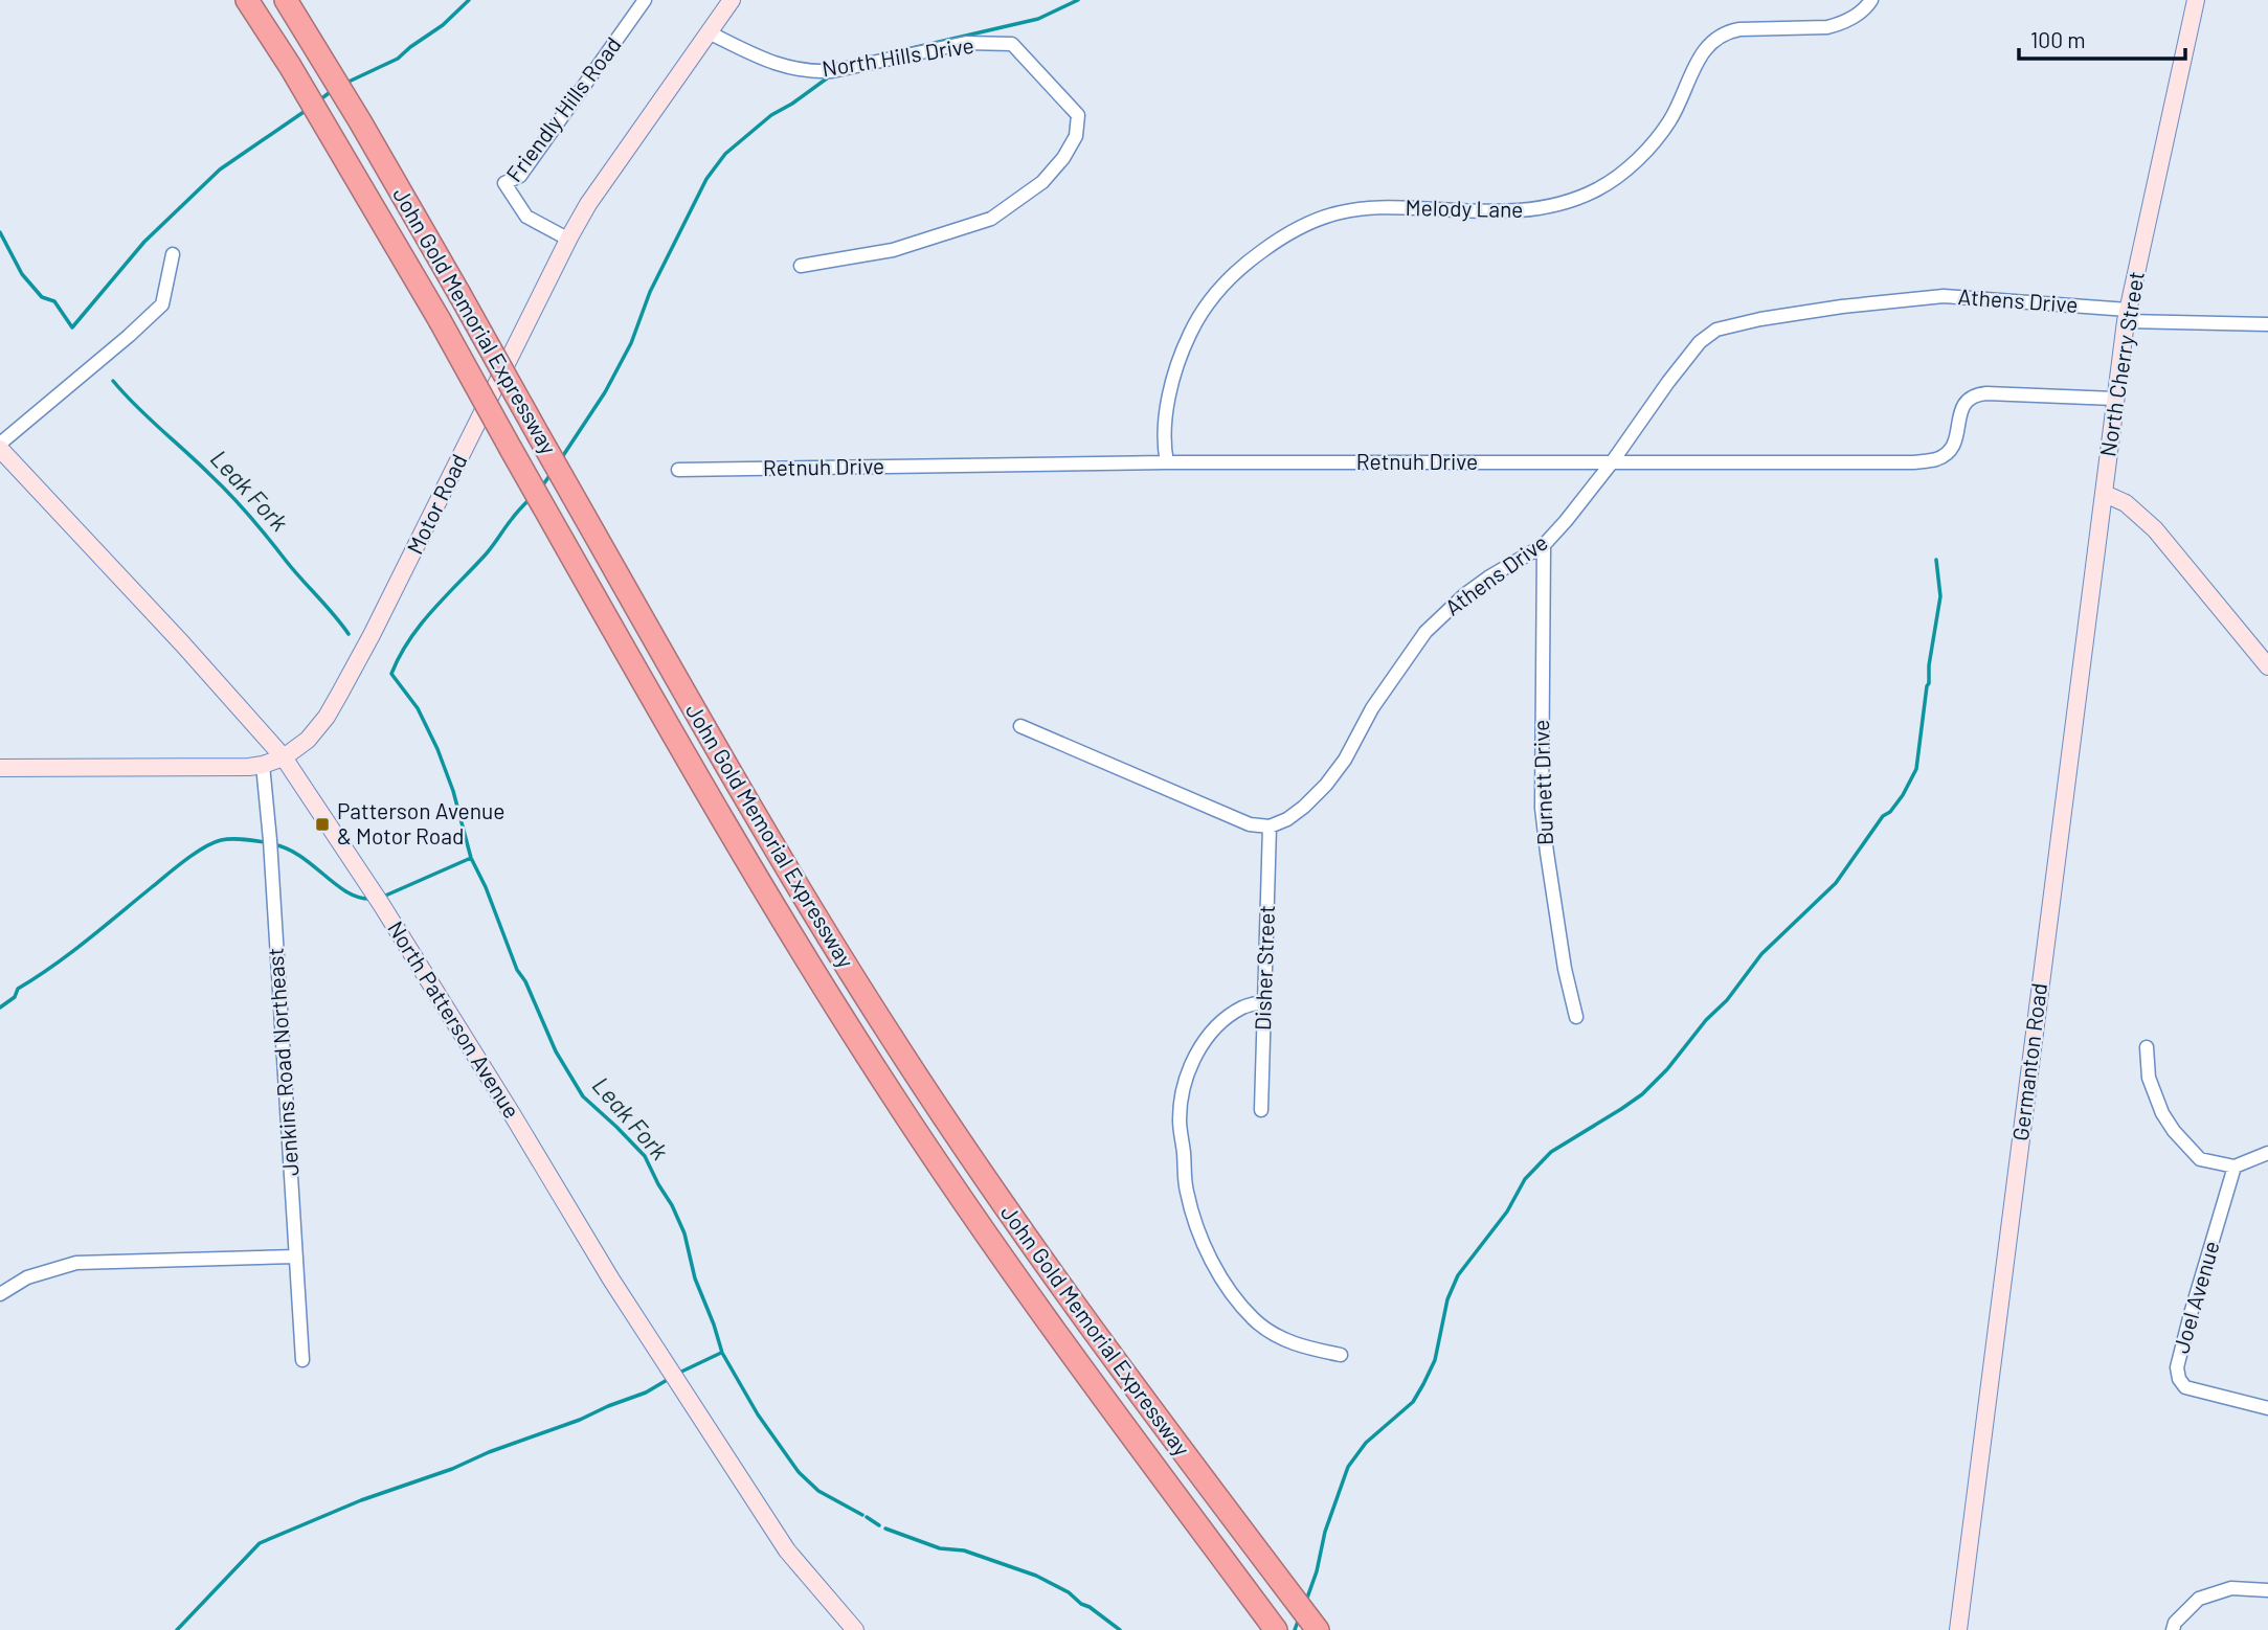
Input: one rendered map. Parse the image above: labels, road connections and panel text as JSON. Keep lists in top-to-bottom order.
{
  "streets": {
    "highway": ["John Gold Memorial Expressway"],
    "main road": [
      "North Cherry Street",
      "Motor Road",
      "North Patterson Avenue",
      "Germanton Road"
    ],
    "street": [
      "North Hills Drive",
      "Friendly Hills Road",
      "Melody Lane",
      "Athens Drive",
      "Retnuh Drive",
      "Burnett Drive",
      "Disher Street",
      "Jenkins Road Northeast",
      "Joel Avenue"
    ]
  },
  "crossings": [
    ["North Hills Drive", "Motor Road"],
    ["Friendly Hills Road", "Motor Road"],
    ["Melody Lane", "Retnuh Drive"],
    ["Athens Drive", "North Cherry Street"],
    ["Athens Drive", "Retnuh Drive"],
    ["Athens Drive", "Burnett Drive"],
    ["Athens Drive", "Disher Street"],
    ["North Cherry Street", "Retnuh Drive"],
    ["North Cherry Street", "Germanton Road"],
    ["Motor Road", "North Patterson Avenue"],
    ["Motor Road", "Jenkins Road Northeast"]
  ],
  "water": ["Leak Fork"],
  "places": {
    "transit": ["Patterson Avenue & Motor Road"]
  },
  "scale_bar": "100 m"
}
